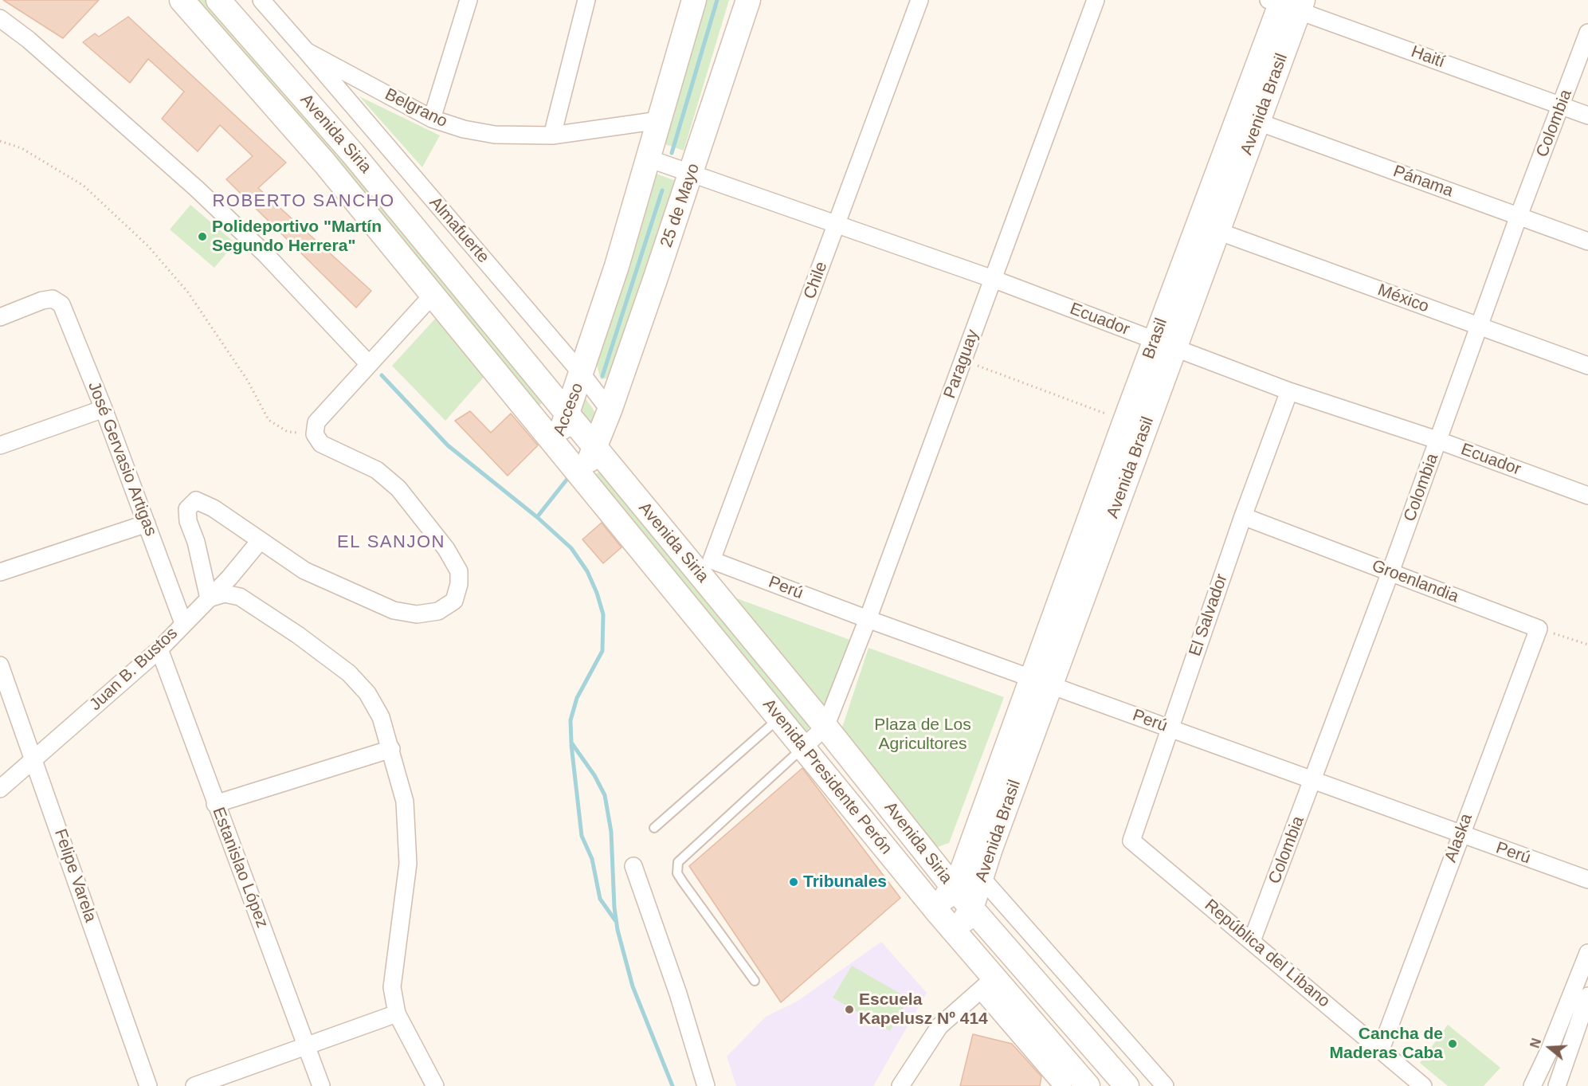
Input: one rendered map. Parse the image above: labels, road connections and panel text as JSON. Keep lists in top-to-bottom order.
{
  "streets": {
    "street": [
      "Haití",
      "Avenida Brasil",
      "Belgrano",
      "Colombia",
      "Avenida Siria",
      "Pánama",
      "25 de Mayo",
      "Almafuerte",
      "Chile",
      "México",
      "Ecuador",
      "Brasil",
      "Paraguay",
      "Acceso",
      "José Gervasio Artigas",
      "Groenlandia",
      "Perú",
      "El Salvador",
      "Juan B. Bustos",
      "Avenida Presidente Perón",
      "Alaska",
      "Estanislao López",
      "Felipe Varela",
      "República del Líbano"
    ]
  },
  "crossings": [
    ["Haití", "Avenida Brasil"],
    ["Haití", "Colombia"],
    ["Haití", "Brasil"],
    ["Avenida Brasil", "Avenida Siria"],
    ["Avenida Brasil", "Pánama"],
    ["Avenida Brasil", "México"],
    ["Avenida Brasil", "Ecuador"],
    ["Avenida Brasil", "Brasil"],
    ["Avenida Brasil", "Perú"],
    ["Avenida Brasil", "Avenida Presidente Perón"],
    ["Belgrano", "Almafuerte"],
    ["Colombia", "Pánama"],
    ["Colombia", "México"],
    ["Colombia", "Ecuador"],
    ["Colombia", "Groenlandia"],
    ["Colombia", "Perú"],
    ["Colombia", "República del Líbano"],
    ["Avenida Siria", "Paraguay"],
    ["Avenida Siria", "Acceso"],
    ["Avenida Siria", "Avenida Presidente Perón"],
    ["25 de Mayo", "Almafuerte"],
    ["25 de Mayo", "Ecuador"],
    ["Almafuerte", "Acceso"],
    ["Chile", "Ecuador"],
    ["Chile", "Perú"],
    ["Ecuador", "Brasil"],
    ["Ecuador", "Paraguay"],
    ["Ecuador", "El Salvador"],
    ["Brasil", "Perú"],
    ["Paraguay", "Perú"],
    ["José Gervasio Artigas", "Juan B. Bustos"],
    ["Groenlandia", "El Salvador"],
    ["Groenlandia", "Alaska"],
    ["Perú", "El Salvador"],
    ["Perú", "Alaska"],
    ["El Salvador", "República del Líbano"],
    ["Juan B. Bustos", "Estanislao López"],
    ["Juan B. Bustos", "Felipe Varela"],
    ["Alaska", "República del Líbano"]
  ],
  "districts": ["ROBERTO SANCHO", "EL SANJON"],
  "parks": ["Plaza de Los Agricultores"],
  "places": [
    "Polideportivo \"Martín Segundo Herrera\"",
    "Tribunales",
    "Escuela Kapelusz Nº 414",
    "Cancha de Maderas Caba"
  ],
  "north": "left"
}
